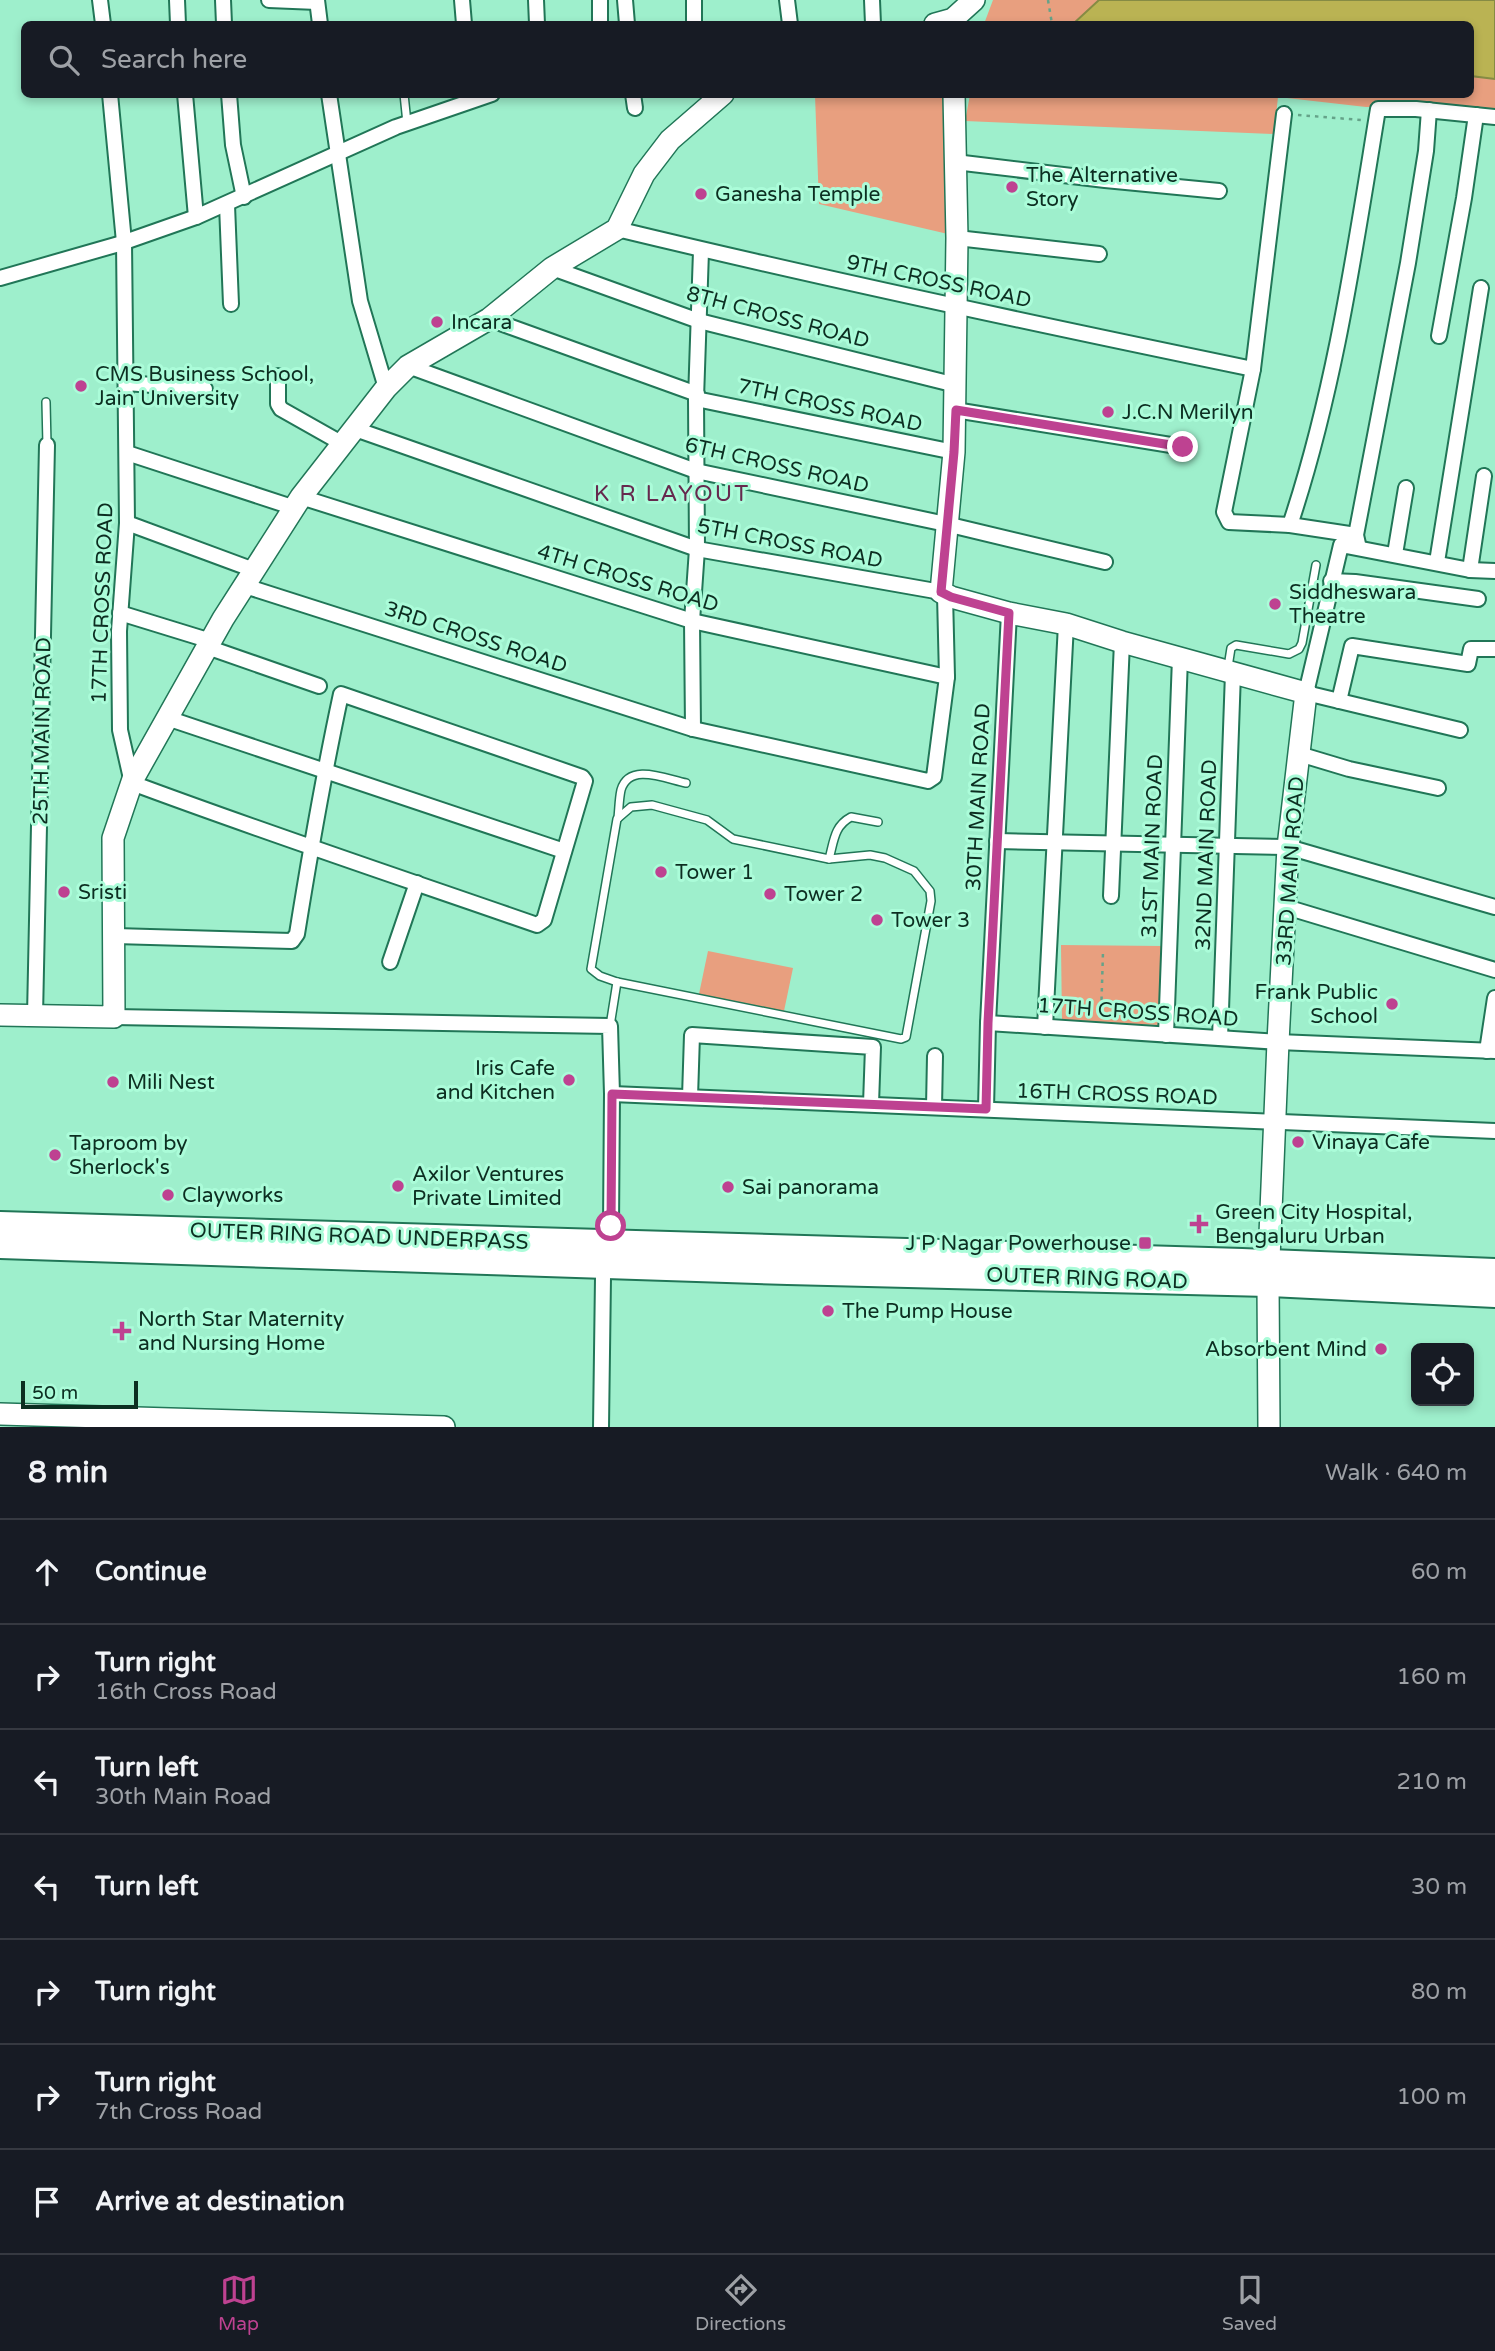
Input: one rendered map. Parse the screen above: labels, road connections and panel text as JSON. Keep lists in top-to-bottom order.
{
  "streets": {
    "highway": ["OUTER RING ROAD UNDERPASS", "OUTER RING ROAD"],
    "street": [
      "9TH CROSS ROAD",
      "8TH CROSS ROAD",
      "7TH CROSS ROAD",
      "6TH CROSS ROAD",
      "5TH CROSS ROAD",
      "4TH CROSS ROAD",
      "17TH CROSS ROAD",
      "3RD CROSS ROAD",
      "25TH MAIN ROAD",
      "30TH MAIN ROAD",
      "31ST MAIN ROAD",
      "32ND MAIN ROAD",
      "33RD MAIN ROAD",
      "16TH CROSS ROAD"
    ]
  },
  "crossings": [
    ["4TH CROSS ROAD", "17TH CROSS ROAD"],
    ["4TH CROSS ROAD", "3RD CROSS ROAD"],
    ["17TH CROSS ROAD", "3RD CROSS ROAD"],
    ["17TH CROSS ROAD", "30TH MAIN ROAD"],
    ["17TH CROSS ROAD", "31ST MAIN ROAD"],
    ["17TH CROSS ROAD", "32ND MAIN ROAD"],
    ["17TH CROSS ROAD", "33RD MAIN ROAD"],
    ["30TH MAIN ROAD", "16TH CROSS ROAD"],
    ["33RD MAIN ROAD", "16TH CROSS ROAD"],
    ["33RD MAIN ROAD", "OUTER RING ROAD"],
    ["OUTER RING ROAD UNDERPASS", "OUTER RING ROAD"]
  ],
  "districts": ["K R LAYOUT"],
  "places": {
    "other": [
      "The Alternative Story",
      "Ganesha Temple",
      "Incara",
      "CMS Business School, Jain University",
      "J.C.N Merilyn",
      "Siddheswara Theatre",
      "Tower 1",
      "Sristi",
      "Tower 2",
      "Tower 3",
      "Frank Public School",
      "Iris Cafe and Kitchen",
      "Mili Nest",
      "Vinaya Cafe",
      "Taproom by Sherlock's",
      "Axilor Ventures Private Limited",
      "Sai panorama",
      "Clayworks",
      "The Pump House",
      "Absorbent Mind"
    ],
    "health": ["Green City Hospital, Bengaluru Urban", "North Star Maternity and Nursing Home"],
    "transit": ["J P Nagar Powerhouse"]
  },
  "scale_bar": "50 m",
  "page": {
    "search": "Search here",
    "scale": "50 m",
    "heading": ["8 min", "Walk · 640 m"],
    "list": [
      ["Continue", "60 m"],
      ["Turn right", "16th Cross Road", "160 m"],
      ["Turn left", "30th Main Road", "210 m"],
      ["Turn left", "30 m"],
      ["Turn right", "80 m"],
      ["Turn right", "7th Cross Road", "100 m"],
      "Arrive at destination"
    ],
    "nav": ["Map", "Directions", "Saved"]
  }
}
